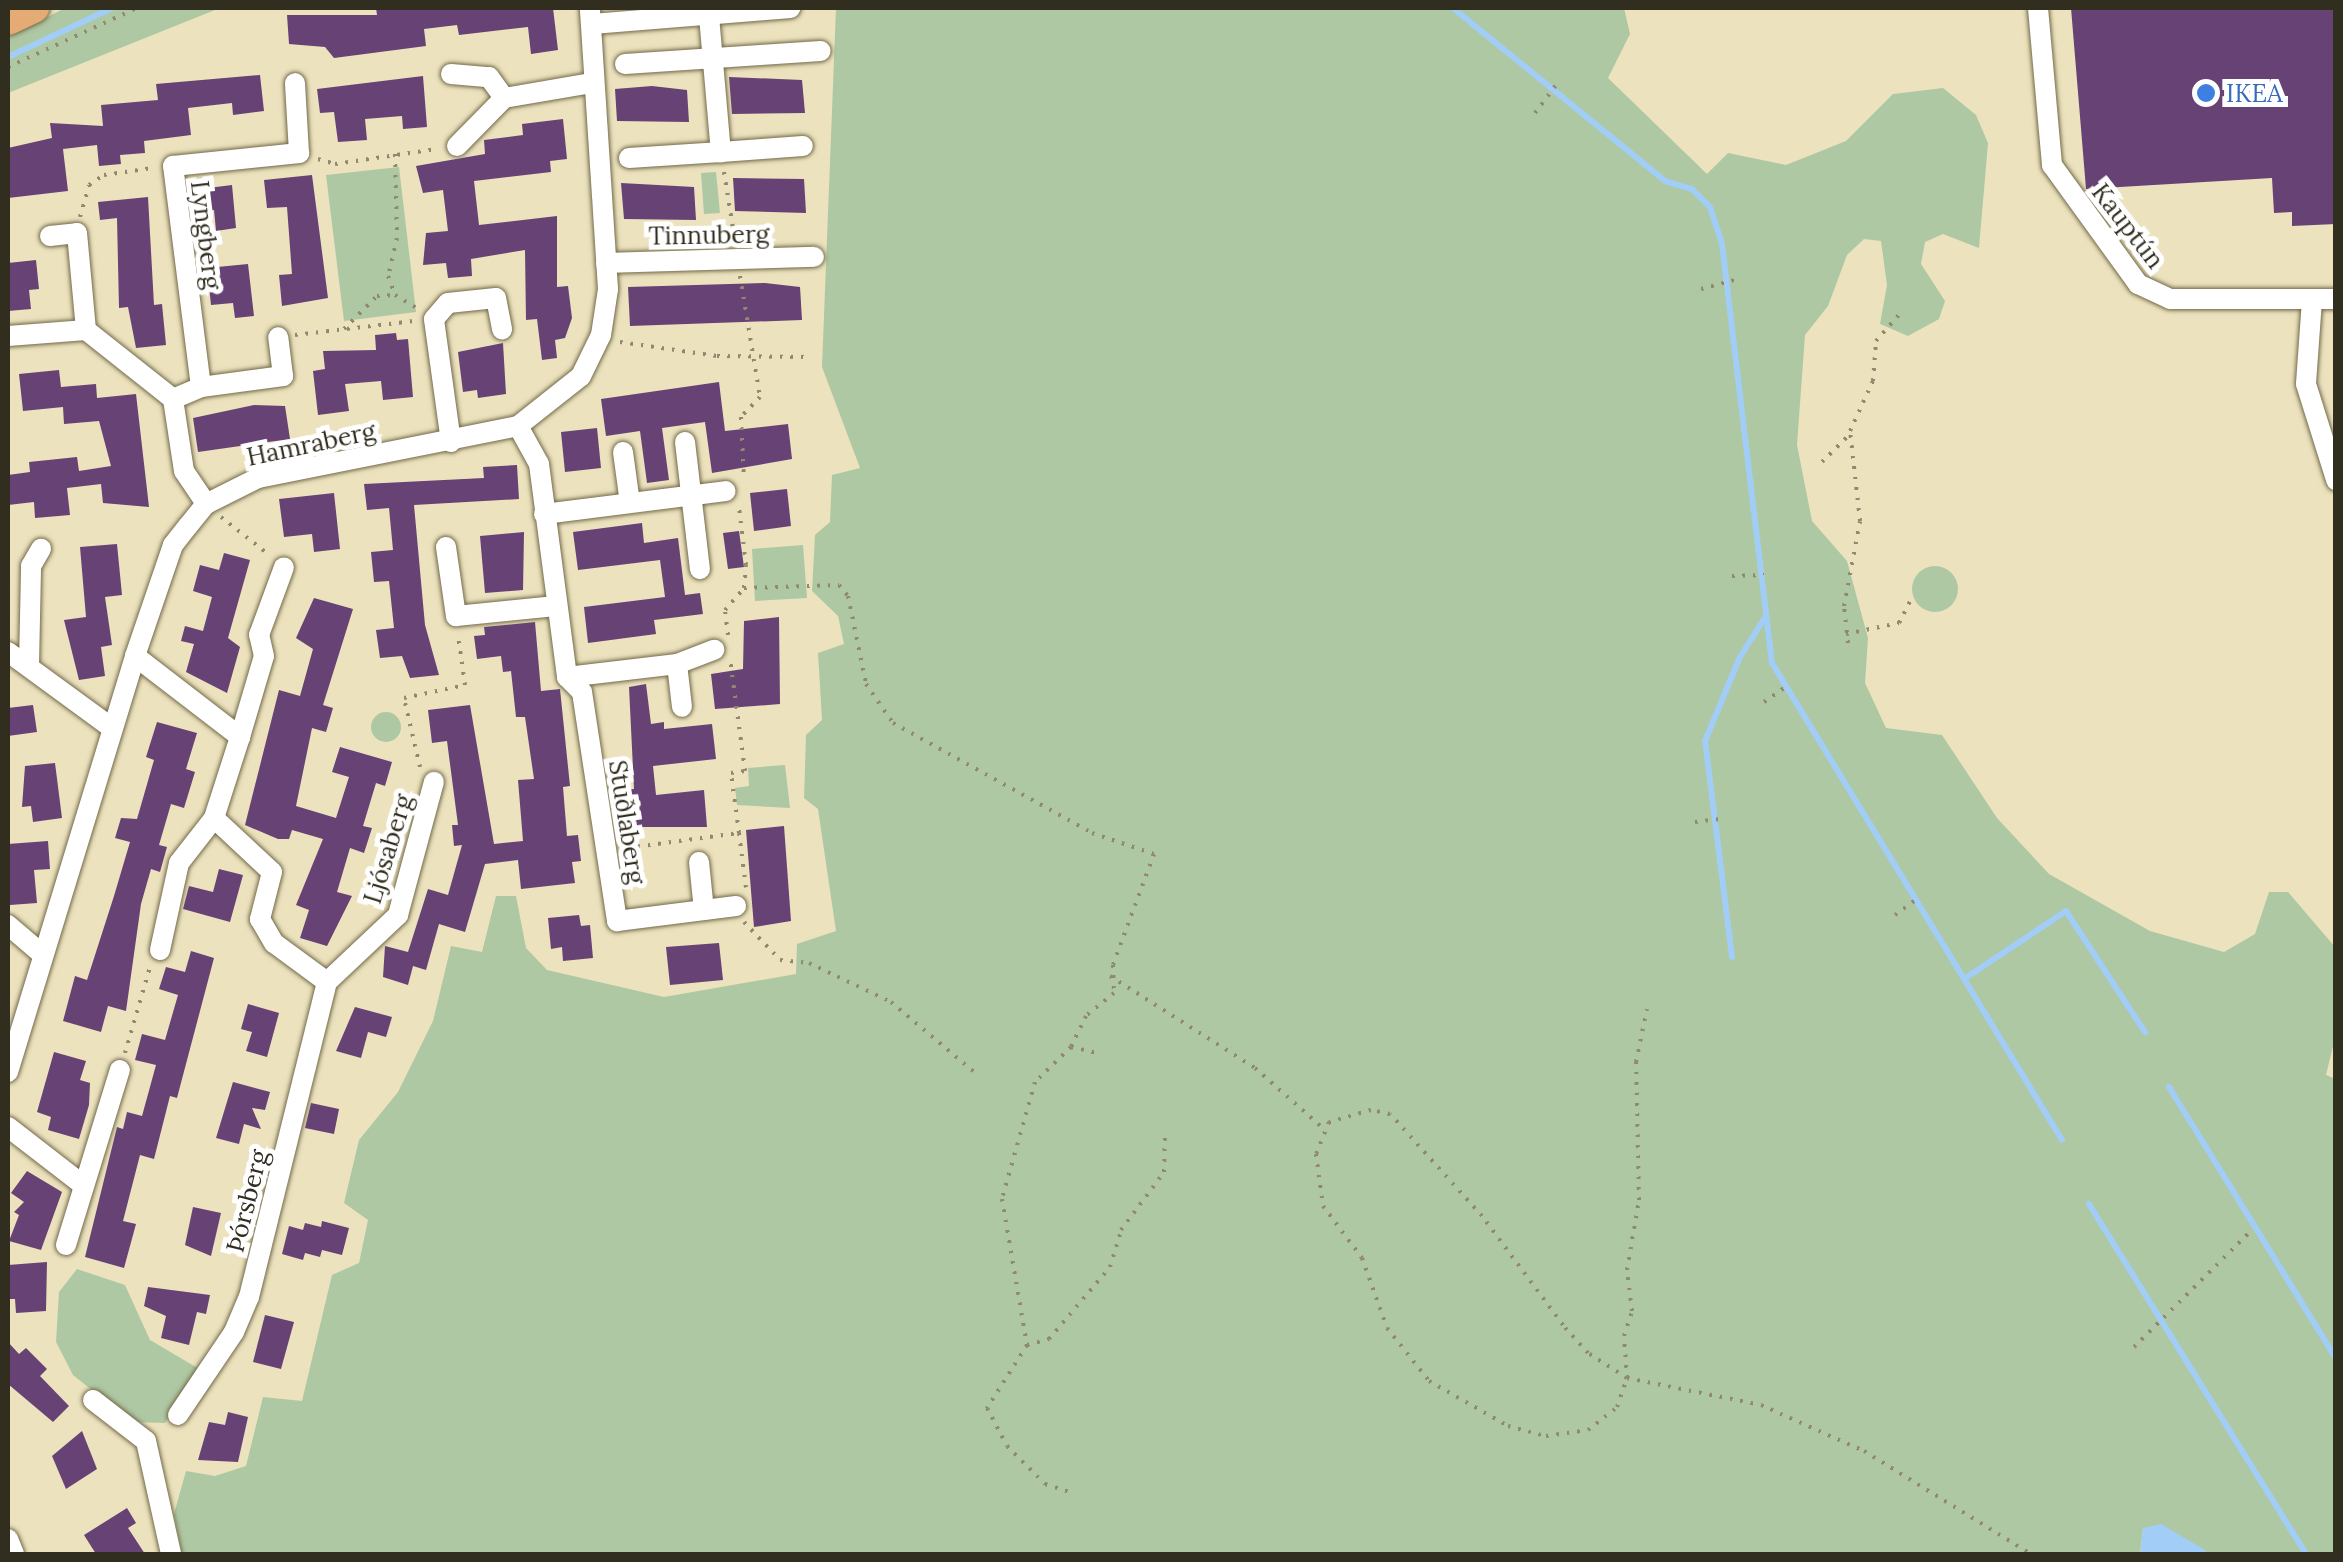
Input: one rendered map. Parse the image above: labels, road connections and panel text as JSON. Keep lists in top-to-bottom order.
{
  "streets": {
    "street": [
      "Kauptún",
      "Lyngberg",
      "Tinnuberg",
      "Hamraberg",
      "Stuðlaberg",
      "Ljósaberg",
      "Þórsberg"
    ]
  },
  "crossings": [
    ["Tinnuberg", "Hamraberg"],
    ["Hamraberg", "Stuðlaberg"],
    ["Ljósaberg", "Þórsberg"]
  ],
  "places": ["IKEA"]
}
